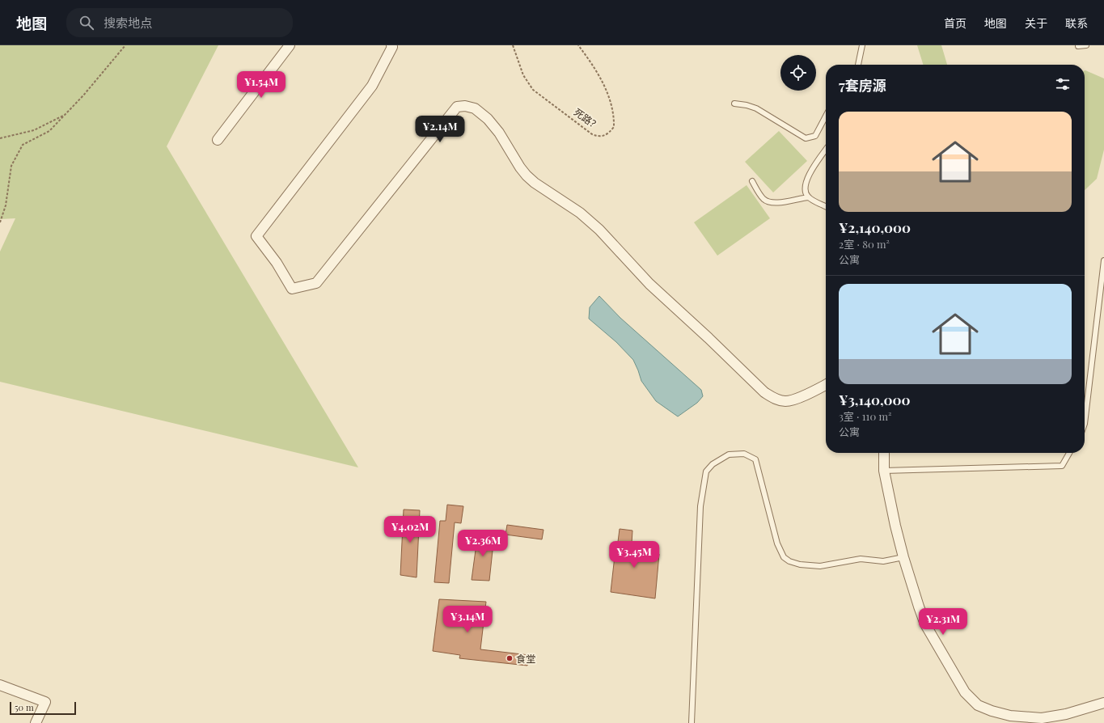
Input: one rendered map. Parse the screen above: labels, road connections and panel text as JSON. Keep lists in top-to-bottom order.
{
  "streets": {
    "path": ["死路？"]
  },
  "places": ["食堂"],
  "scale_bar": "50 m",
  "page": {
    "header": "地图",
    "search": "搜索地点",
    "nav": [
      "首页",
      "地图",
      "关于",
      "联系"
    ],
    "heading": "7套房源",
    "price": [
      "¥1.54M",
      "¥2.14M",
      "¥4.02M",
      "¥2.36M",
      "¥3.45M",
      "¥3.14M",
      "¥2.31M"
    ],
    "list": [
      {
        "name": "¥2,140,000",
        "note": "2室 · 80 m² · 公寓"
      },
      {
        "name": "¥3,140,000",
        "note": "3室 · 110 m² · 公寓"
      }
    ],
    "scale": "50 m"
  }
}
